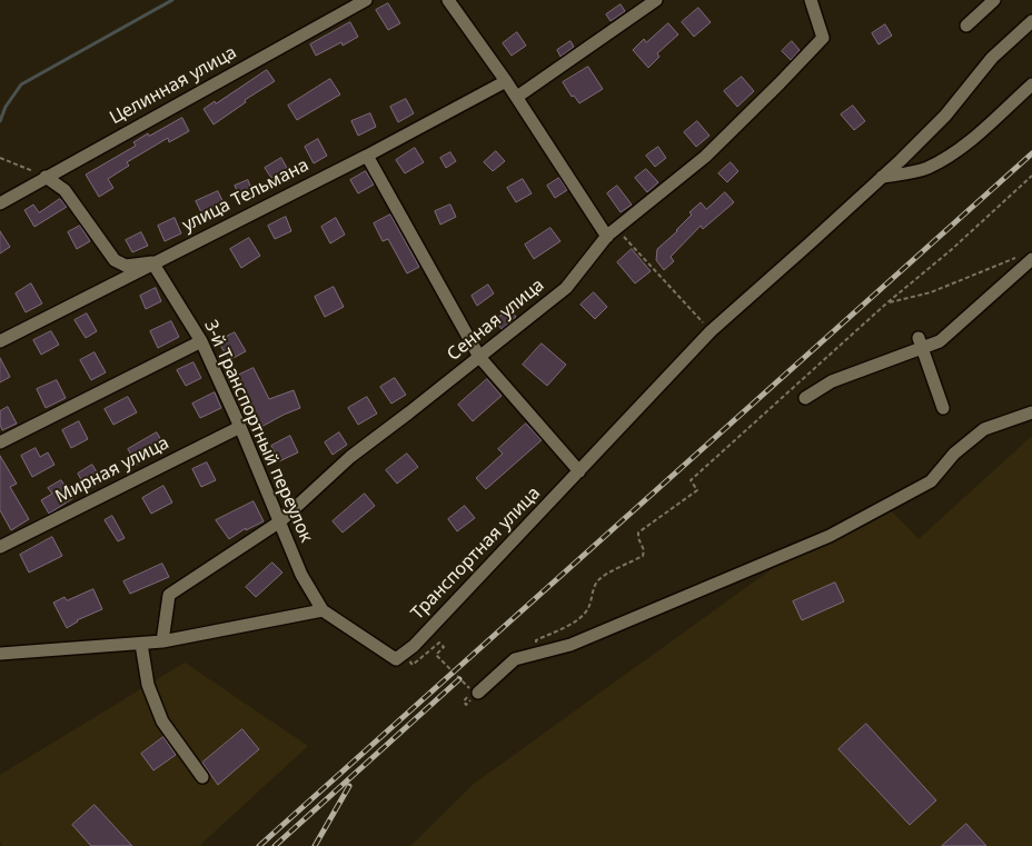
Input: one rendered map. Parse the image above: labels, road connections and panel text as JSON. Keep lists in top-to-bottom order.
{
  "streets": {
    "street": [
      "Целинная улица",
      "улица Тельмана",
      "Сенная улица",
      "3-й Транспортный переулок",
      "Мирная улица",
      "Транспортная улица"
    ]
  },
  "crossings": [
    ["улица Тельмана", "3-й Транспортный переулок"],
    ["Сенная улица", "3-й Транспортный переулок"],
    ["3-й Транспортный переулок", "Мирная улица"],
    ["3-й Транспортный переулок", "Транспортная улица"]
  ]
}
